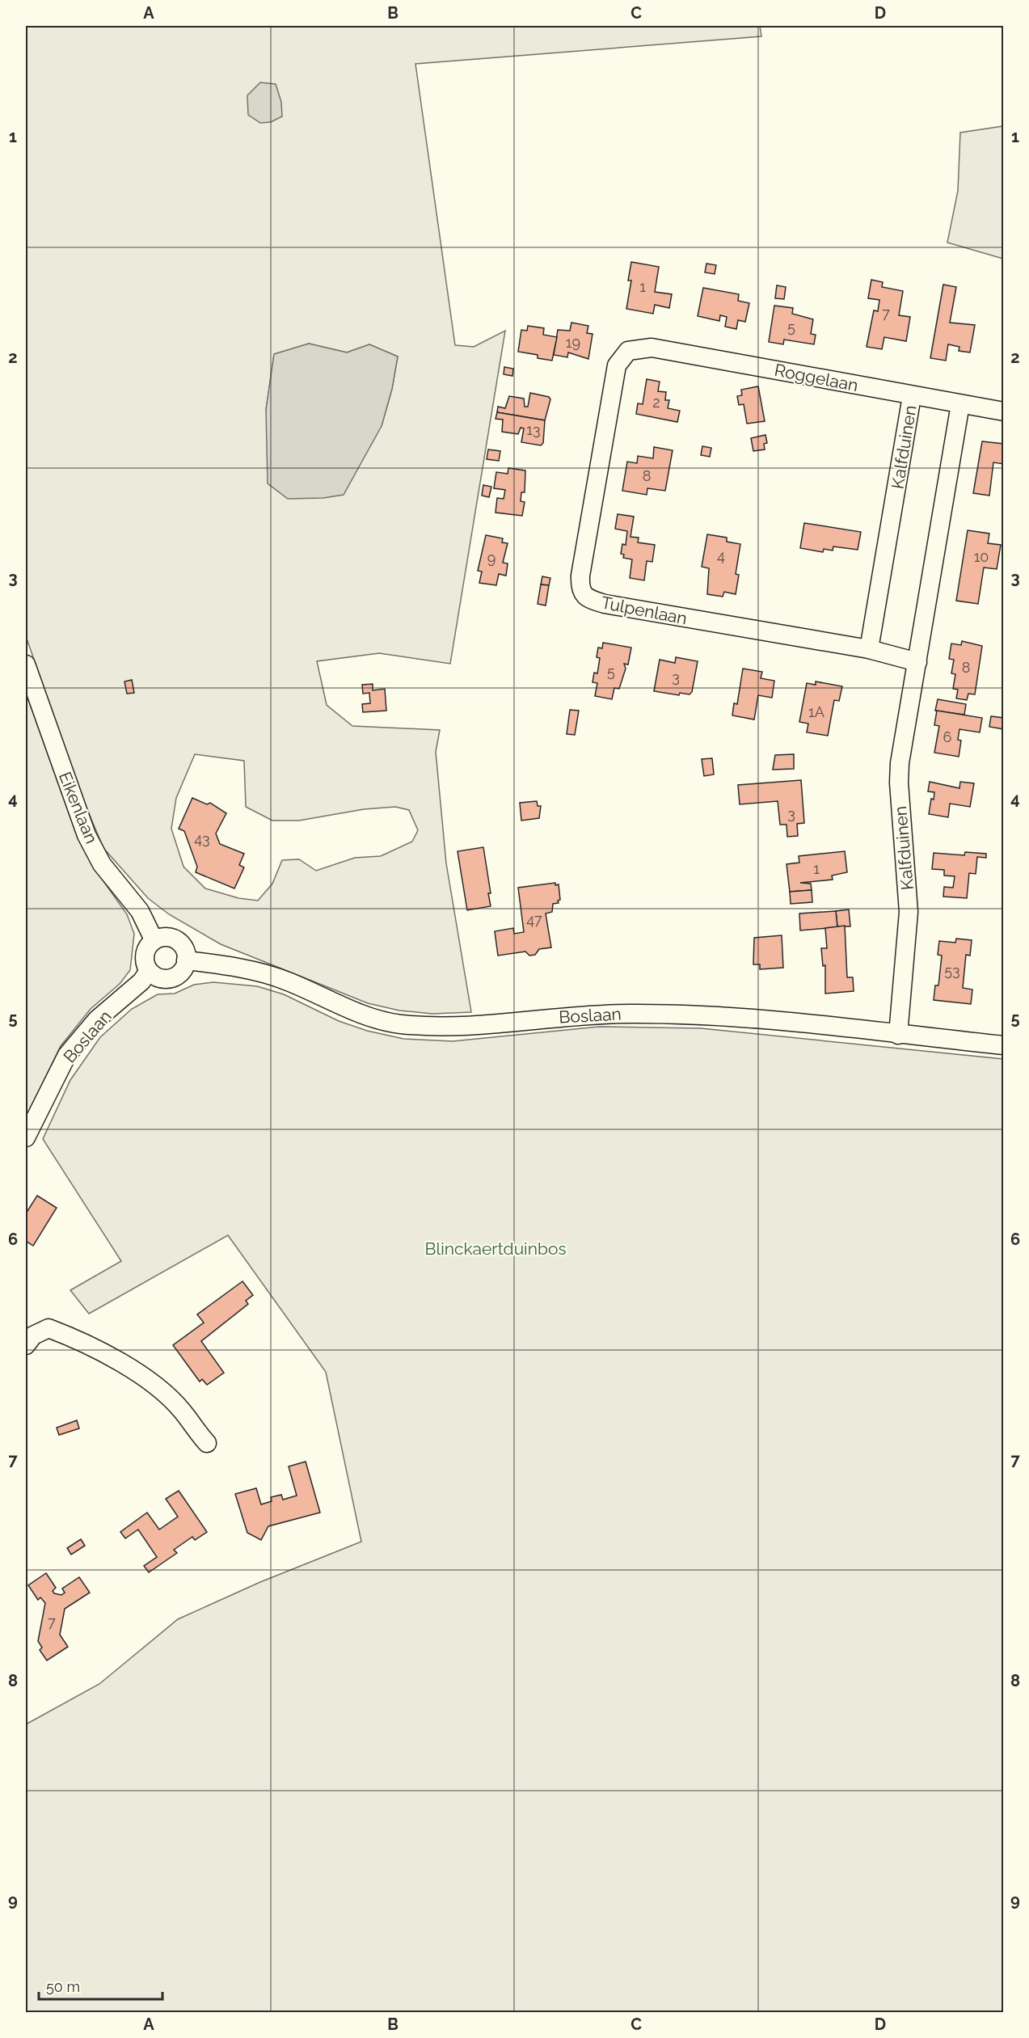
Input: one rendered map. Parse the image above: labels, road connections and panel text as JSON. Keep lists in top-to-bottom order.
{
  "streets": {
    "street": [
      "Roggelaan",
      "Kalfduinen",
      "Tulpenlaan",
      "Eikenlaan",
      "Boslaan"
    ]
  },
  "crossings": [
    ["Roggelaan", "Kalfduinen"],
    ["Roggelaan", "Tulpenlaan"],
    ["Kalfduinen", "Tulpenlaan"],
    ["Kalfduinen", "Boslaan"],
    ["Eikenlaan", "Boslaan"]
  ],
  "parks": ["Blinckaertduinbos"],
  "house_numbers": [
    "1",
    "7",
    "5",
    "19",
    "2",
    "13",
    "8",
    "4",
    "10",
    "9",
    "8",
    "5",
    "3",
    "1A",
    "6",
    "3",
    "43",
    "1",
    "47",
    "53",
    "7"
  ],
  "scale_bar": "50 m",
  "grid": {
    "columns": [
      "A",
      "B",
      "C",
      "D"
    ],
    "rows": [
      "1",
      "2",
      "3",
      "4",
      "5",
      "6",
      "7",
      "8",
      "9"
    ]
  }
}
